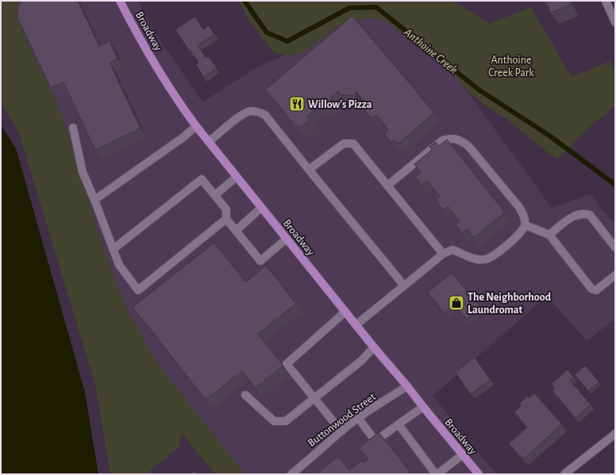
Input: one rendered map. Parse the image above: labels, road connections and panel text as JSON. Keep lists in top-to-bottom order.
{
  "streets": {
    "main road": ["Broadway"],
    "street": ["Buttonwood Street"]
  },
  "crossings": [
    ["Broadway", "Buttonwood Street"]
  ],
  "water": ["Anthoine Creek"],
  "parks": ["Anthoine Creek Park"],
  "places": {
    "restaurant": ["Willow's Pizza"],
    "shop": ["The Neighborhood Laundromat"]
  }
}
